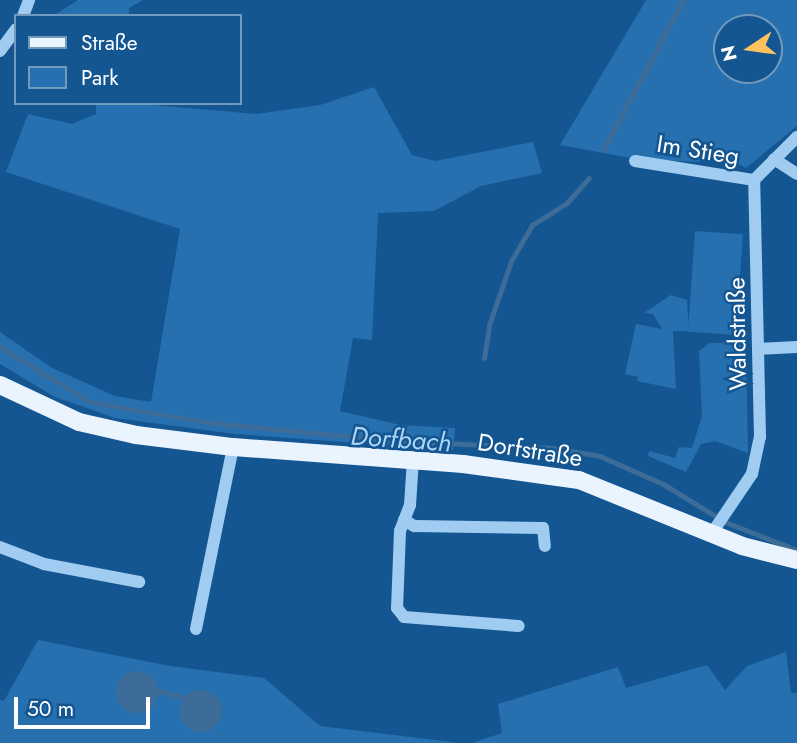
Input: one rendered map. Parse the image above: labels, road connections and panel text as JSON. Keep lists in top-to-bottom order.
{
  "streets": {
    "main road": ["Dorfstraße"],
    "street": ["Im Stieg", "Waldstraße"]
  },
  "crossings": [
    ["Im Stieg", "Waldstraße"],
    ["Waldstraße", "Dorfstraße"]
  ],
  "water": ["Dorfbach"],
  "legend": ["Straße", "Park"],
  "scale_bar": "50 m",
  "north": "left"
}
